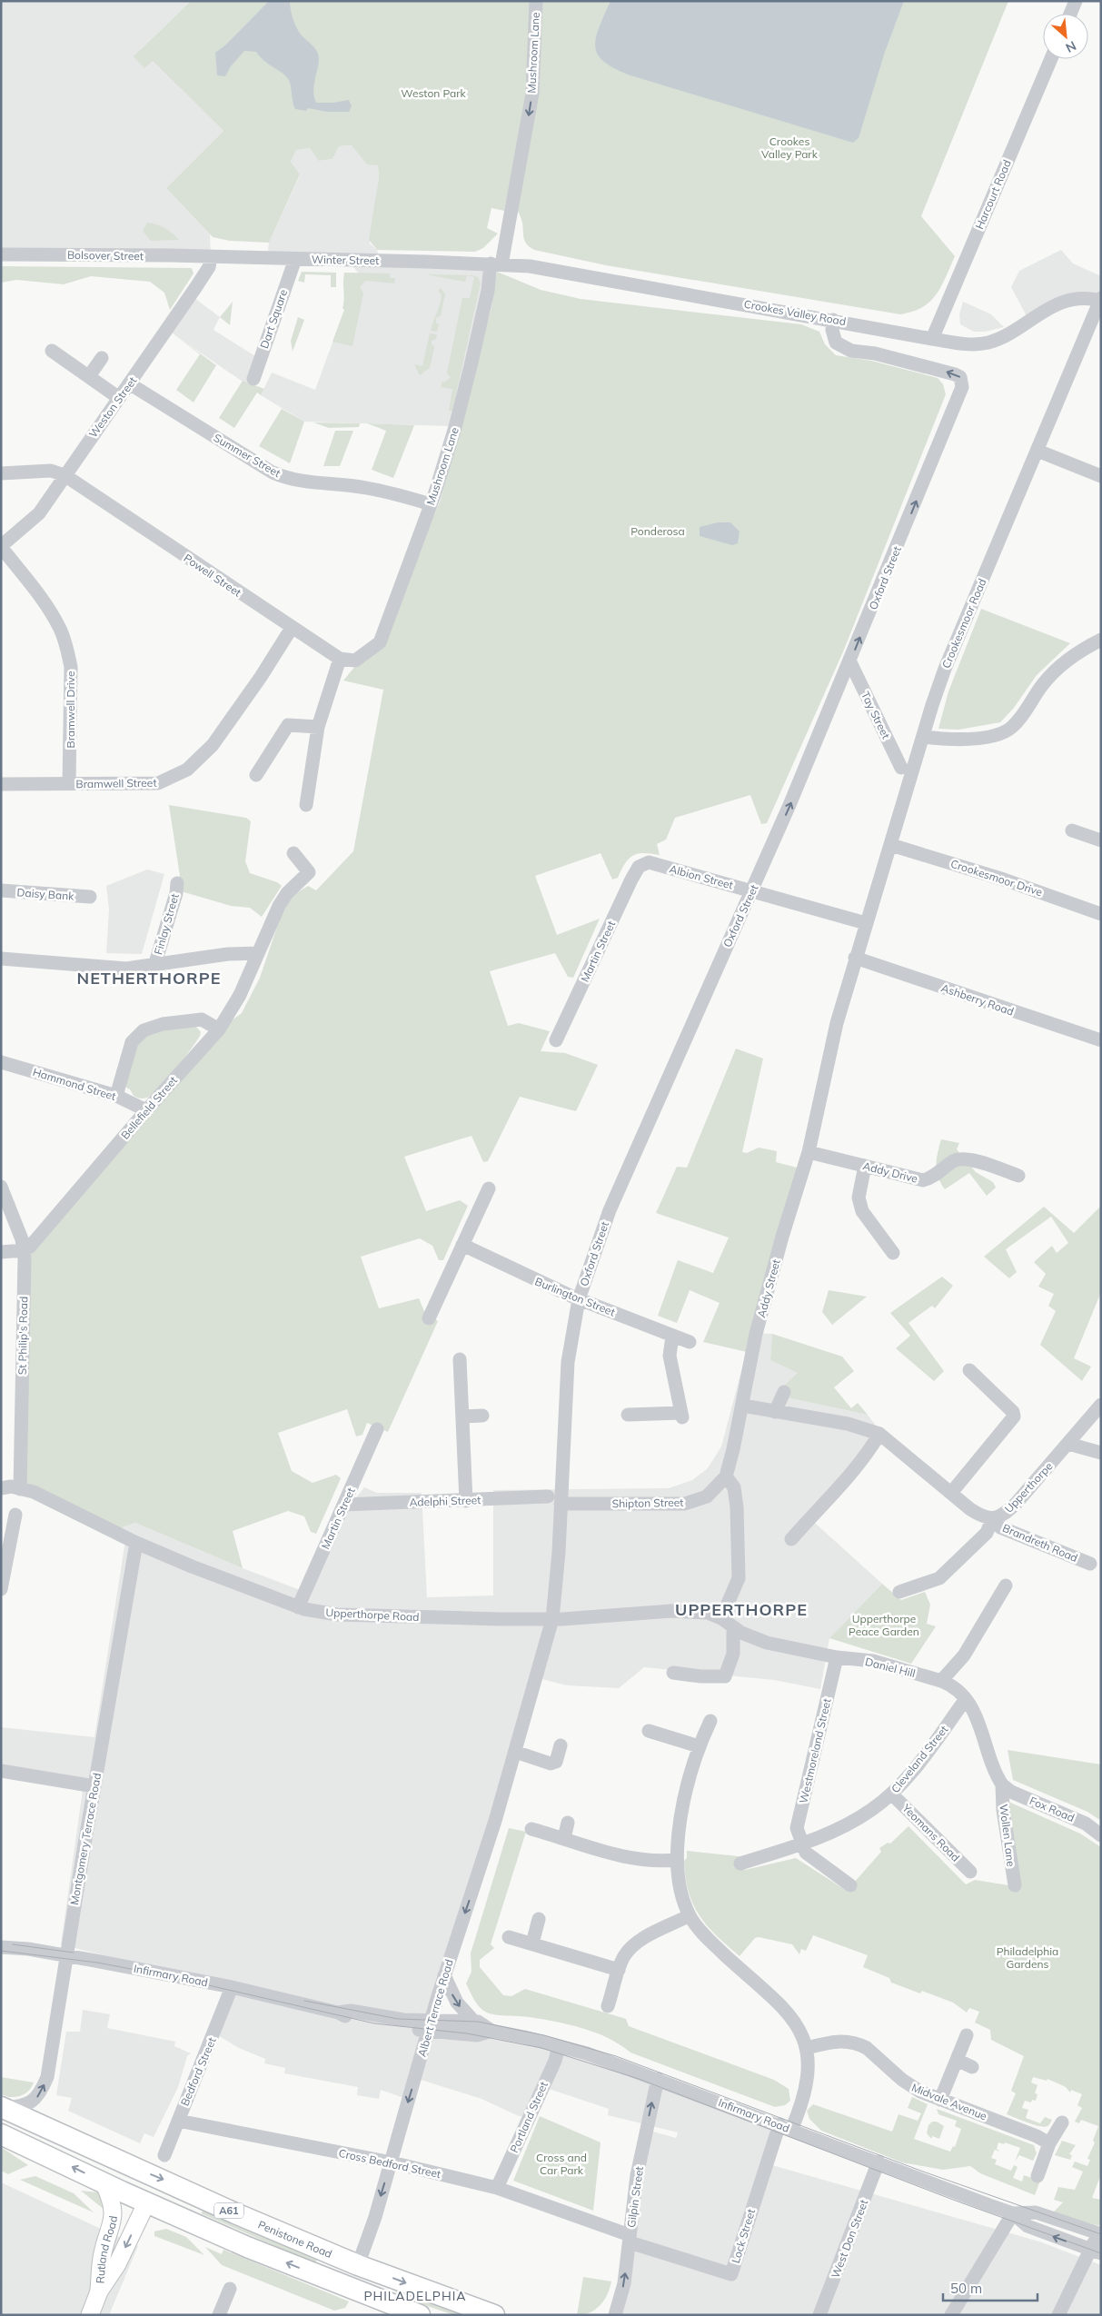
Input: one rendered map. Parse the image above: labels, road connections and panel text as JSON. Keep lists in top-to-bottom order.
{
  "streets": {
    "highway": ["A61", "Penistone Road"],
    "main road": ["Rutland Road"],
    "street": [
      "Mushroom Lane",
      "Harcourt Road",
      "Bolsover Street",
      "Winter Street",
      "Crookes Valley Road",
      "Dart Square",
      "Weston Street",
      "Summer Street",
      "Powell Street",
      "Oxford Street",
      "Crookesmoor Road",
      "Bramwell Drive",
      "Tay Street",
      "Bramwell Street",
      "Albion Street",
      "Crookesmoor Drive",
      "Daisy Bank",
      "Finlay Street",
      "Martin Street",
      "Ashberry Road",
      "Hammond Street",
      "Bellefield Street",
      "Addy Drive",
      "Addy Street",
      "Burlington Street",
      "St Philip's Road",
      "Upperthorpe",
      "Adelphi Street",
      "Shipton Street",
      "Brandreth Road",
      "Upperthorpe Road",
      "Daniel Hill",
      "Westmoreland Street",
      "Cleveland Street",
      "Fox Road",
      "Yeomans Road",
      "Wollen Lane",
      "Montgomery Terrace Road",
      "Infirmary Road",
      "Albert Terrace Road",
      "Bedford Street",
      "Midvale Avenue",
      "Portland Street",
      "Cross Bedford Street",
      "Gilpin Street",
      "Lock Street",
      "West Don Street"
    ]
  },
  "crossings": [
    ["Mushroom Lane", "Winter Street"],
    ["Mushroom Lane", "Crookes Valley Road"],
    ["Mushroom Lane", "Summer Street"],
    ["Mushroom Lane", "Powell Street"],
    ["Harcourt Road", "Crookes Valley Road"],
    ["Bolsover Street", "Winter Street"],
    ["Bolsover Street", "Weston Street"],
    ["Winter Street", "Crookes Valley Road"],
    ["Winter Street", "Dart Square"],
    ["Winter Street", "Weston Street"],
    ["Crookes Valley Road", "Oxford Street"],
    ["Crookes Valley Road", "Crookesmoor Road"],
    ["Weston Street", "Summer Street"],
    ["Weston Street", "Powell Street"],
    ["Weston Street", "Bramwell Drive"],
    ["Powell Street", "Bramwell Street"],
    ["Oxford Street", "Tay Street"],
    ["Oxford Street", "Albion Street"],
    ["Oxford Street", "Burlington Street"],
    ["Oxford Street", "Shipton Street"],
    ["Oxford Street", "Upperthorpe Road"],
    ["Oxford Street", "Albert Terrace Road"],
    ["Crookesmoor Road", "Albion Street"],
    ["Crookesmoor Road", "Crookesmoor Drive"],
    ["Crookesmoor Road", "Ashberry Road"],
    ["Crookesmoor Road", "Addy Street"],
    ["Bramwell Drive", "Bramwell Street"],
    ["Albion Street", "Martin Street"],
    ["Martin Street", "Adelphi Street"],
    ["Martin Street", "Upperthorpe Road"],
    ["Ashberry Road", "Addy Street"],
    ["Hammond Street", "Bellefield Street"],
    ["Bellefield Street", "St Philip's Road"],
    ["Addy Drive", "Addy Street"],
    ["Addy Street", "Upperthorpe"],
    ["Addy Street", "Shipton Street"],
    ["St Philip's Road", "Upperthorpe Road"],
    ["Upperthorpe", "Brandreth Road"],
    ["Upperthorpe Road", "Daniel Hill"],
    ["Upperthorpe Road", "Montgomery Terrace Road"],
    ["Upperthorpe Road", "Albert Terrace Road"],
    ["Daniel Hill", "Westmoreland Street"],
    ["Daniel Hill", "Cleveland Street"],
    ["Daniel Hill", "Fox Road"],
    ["Daniel Hill", "Wollen Lane"],
    ["Westmoreland Street", "Cleveland Street"],
    ["Cleveland Street", "Yeomans Road"],
    ["Fox Road", "Wollen Lane"],
    ["Montgomery Terrace Road", "Infirmary Road"],
    ["Montgomery Terrace Road", "Penistone Road"],
    ["Infirmary Road", "Albert Terrace Road"],
    ["Infirmary Road", "Bedford Street"],
    ["Infirmary Road", "Portland Street"],
    ["Infirmary Road", "Gilpin Street"],
    ["Infirmary Road", "Lock Street"],
    ["Infirmary Road", "West Don Street"],
    ["Albert Terrace Road", "Cross Bedford Street"],
    ["Albert Terrace Road", "Penistone Road"],
    ["Bedford Street", "Cross Bedford Street"],
    ["Portland Street", "Cross Bedford Street"],
    ["Cross Bedford Street", "Gilpin Street"],
    ["Cross Bedford Street", "Lock Street"],
    ["Gilpin Street", "Lock Street"],
    ["A61", "Rutland Road"]
  ],
  "one_way": [
    "Mushroom Lane",
    "Oxford Street",
    "Albert Terrace Road",
    "Gilpin Street",
    "Rutland Road"
  ],
  "districts": ["NETHERTHORPE", "UPPERTHORPE", "PHILADELPHIA"],
  "parks": [
    "Weston Park",
    "Crookes Valley Park",
    "Ponderosa",
    "Upperthorpe Peace Garden",
    "Philadelphia Gardens",
    "Cross and Car Park"
  ],
  "scale_bar": "50 m",
  "north": "bottom right"
}
